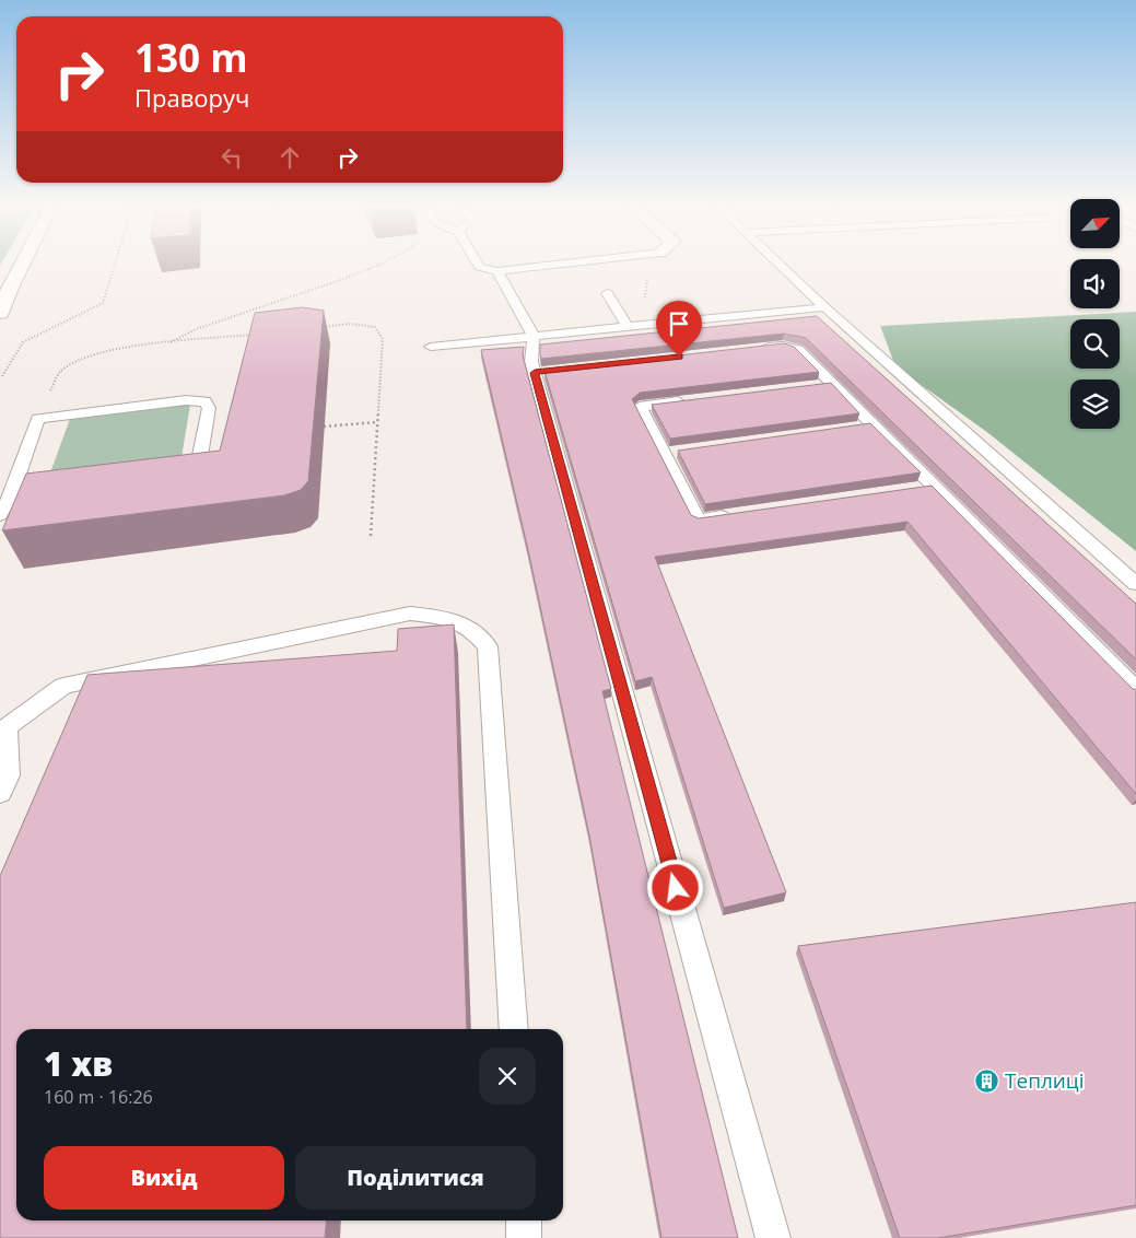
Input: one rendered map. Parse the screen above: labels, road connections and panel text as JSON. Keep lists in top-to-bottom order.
{
  "places": {
    "building": ["Теплиці"]
  },
  "north": "top right",
  "page": {
    "turn": ["130 m", "Праворуч"],
    "heading": ["1 хв", "160 m · 16:26"],
    "buttons": ["Вихід", "Поділитися"]
  }
}
